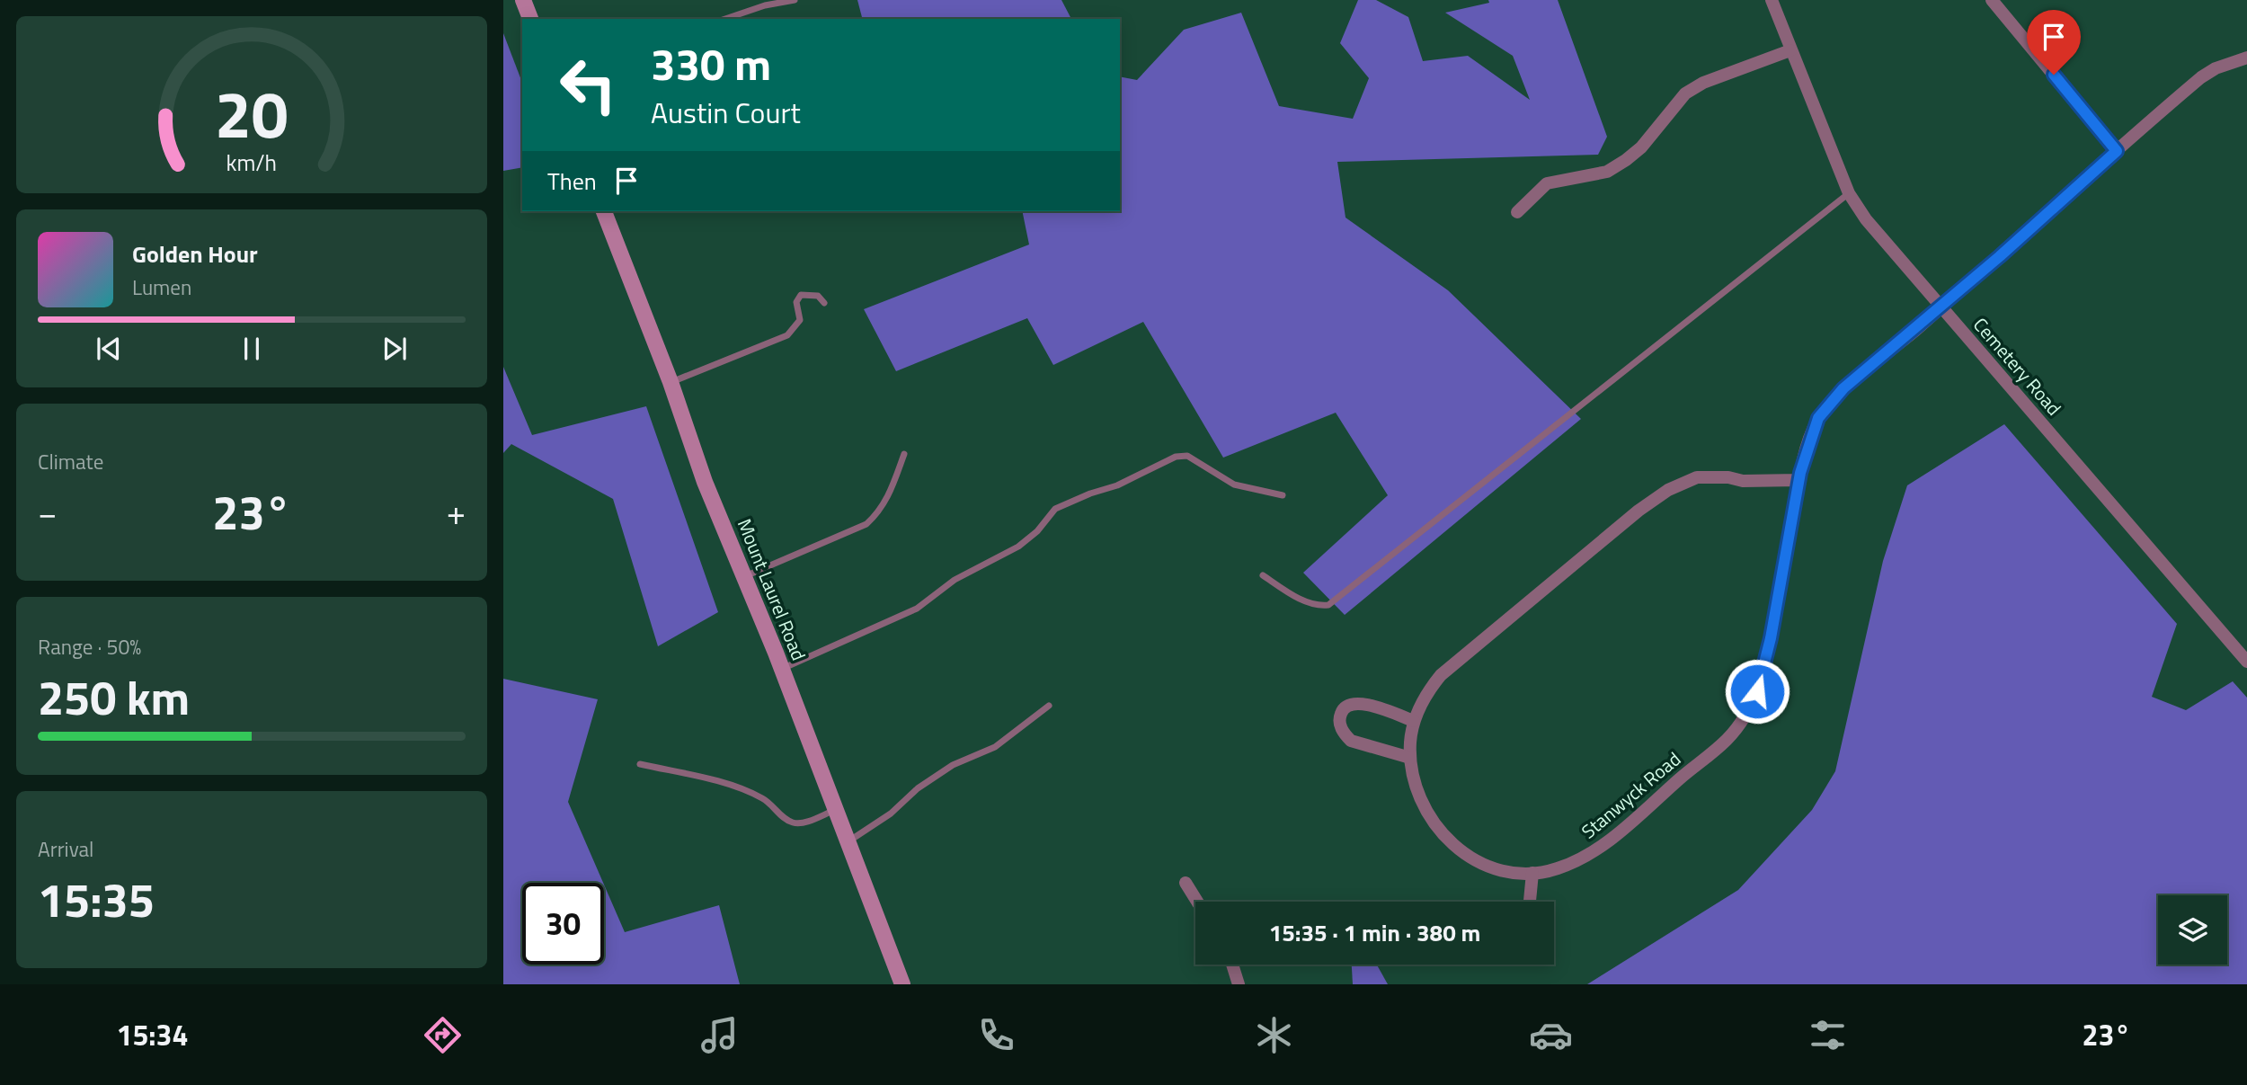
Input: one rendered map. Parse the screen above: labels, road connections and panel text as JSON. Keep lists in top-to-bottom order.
{
  "streets": {
    "main road": ["Mount Laurel Road"],
    "street": ["Cemetery Road", "Stanwyck Road"]
  },
  "crossings": [
    ["Cemetery Road", "Stanwyck Road"]
  ],
  "page": {
    "turn": ["330 m", "Austin Court"],
    "then": "Then",
    "song": ["Golden Hour", "Lumen"],
    "tile": [
      "Climate",
      ["Range · 50%", "250 km"],
      ["Arrival", "15:35"]
    ],
    "heat": ["−", "23°", "+"],
    "limit": "30",
    "trip": "15:35 · 1 min · 380 m",
    "tabs": ["15:34", "23°"],
    "gauge": ["20", "km/h"]
  }
}
